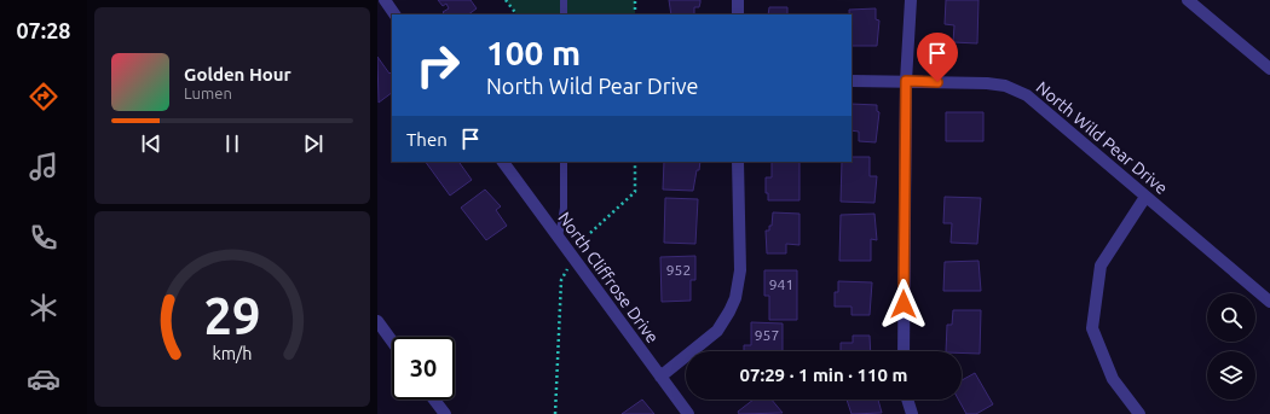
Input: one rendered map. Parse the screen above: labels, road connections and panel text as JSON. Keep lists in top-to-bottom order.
{
  "streets": {
    "street": ["North Wild Pear Drive", "North Cliffrose Drive"]
  },
  "house_numbers": ["952", "941", "957"],
  "page": {
    "tabs": "07:28",
    "turn": ["100 m", "North Wild Pear Drive"],
    "song": ["Golden Hour", "Lumen"],
    "then": "Then",
    "limit": "30",
    "trip": "07:29 · 1 min · 110 m",
    "gauge": ["29", "km/h"]
  }
}
